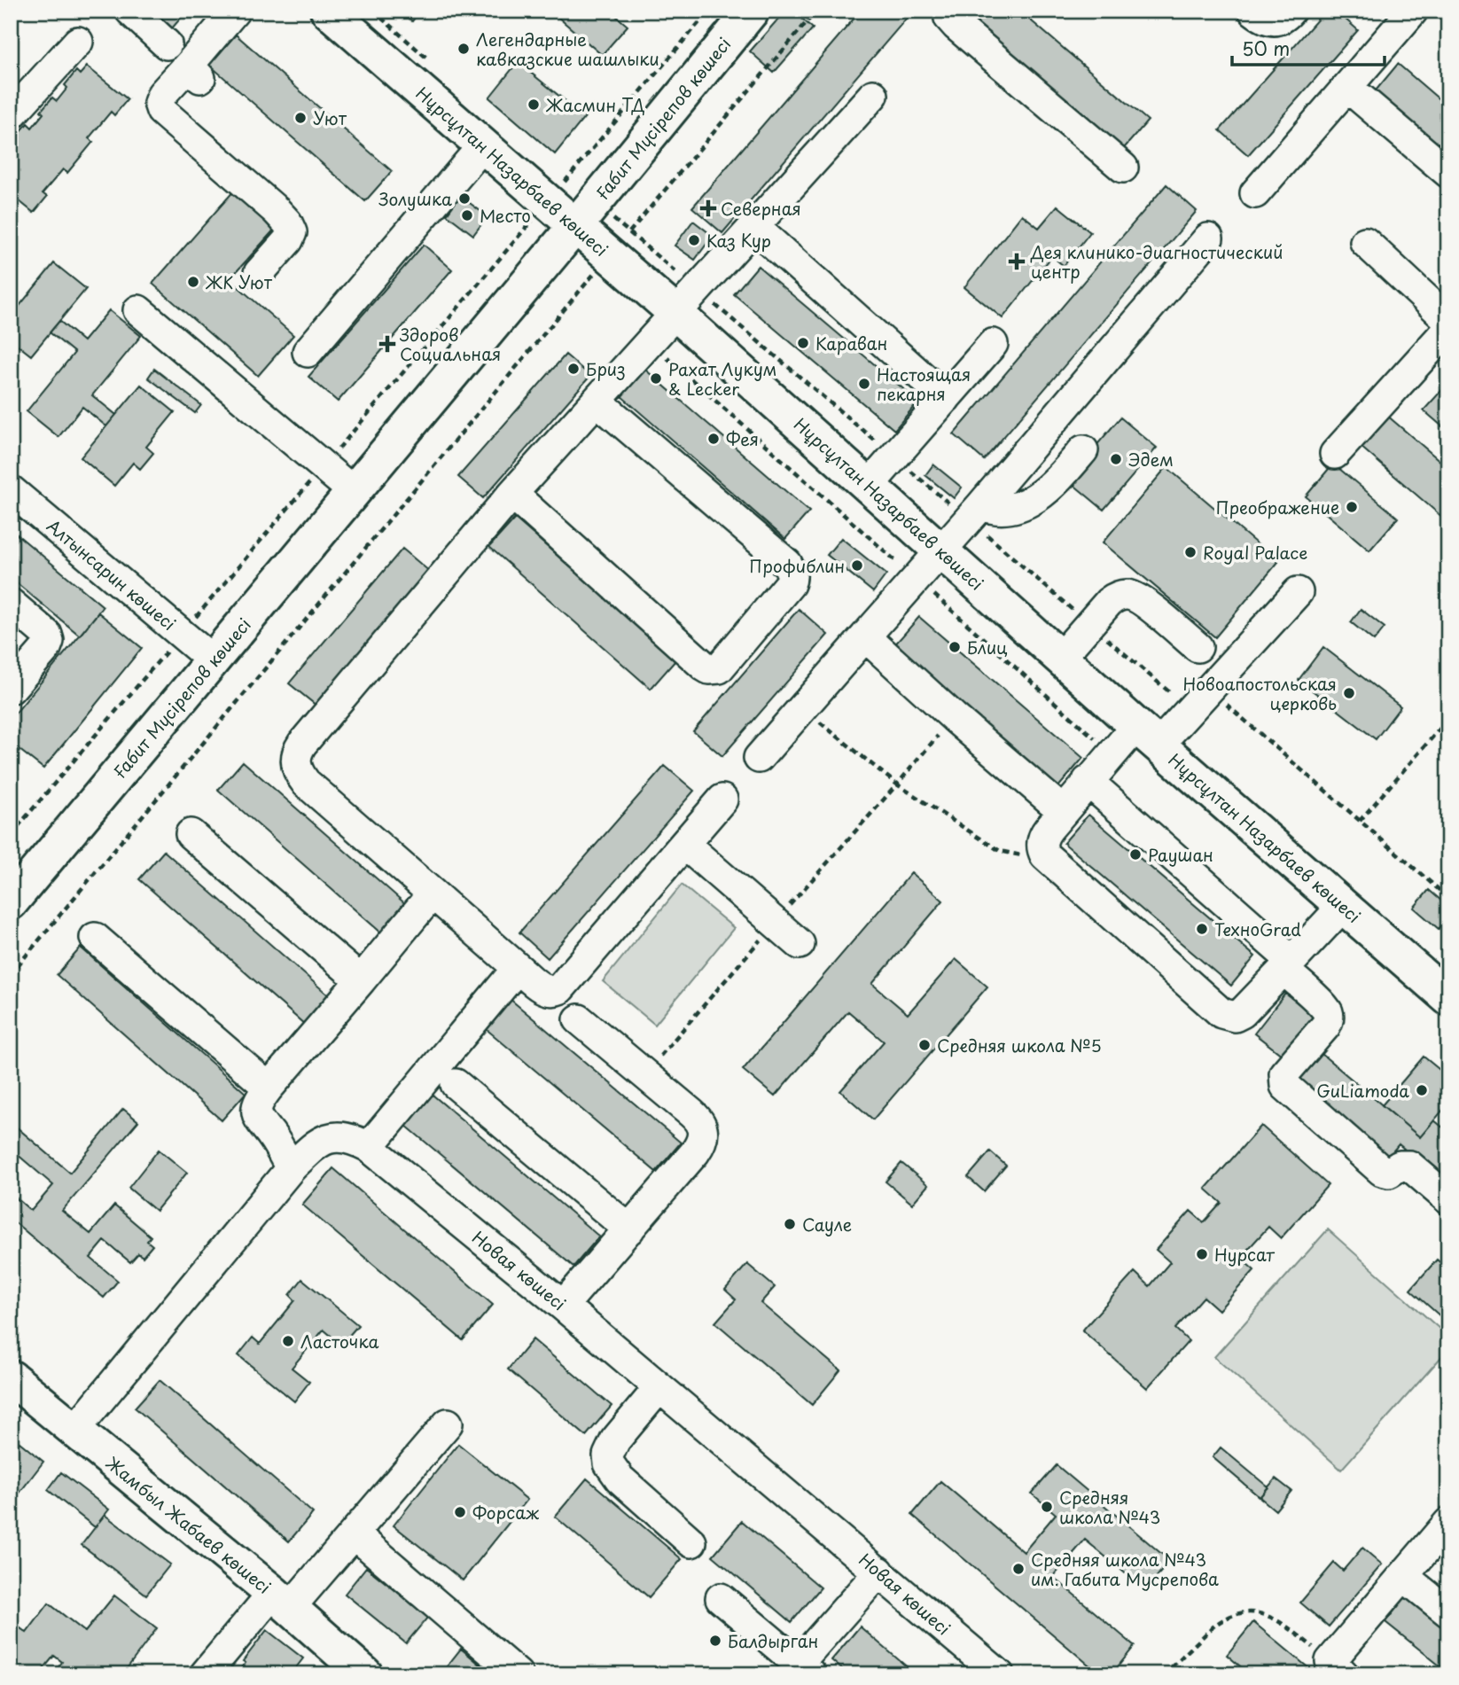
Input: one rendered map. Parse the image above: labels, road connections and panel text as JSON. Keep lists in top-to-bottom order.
{
  "streets": {
    "main road": ["Ғабит Мүсірепов көшесі", "Нұрсұлтан Назарбаев көшесі", "Жамбыл Жабаев көшесі"],
    "street": ["Алтынсарин көшесі", "Новая көшесі"]
  },
  "crossings": [
    ["Ғабит Мүсірепов көшесі", "Нұрсұлтан Назарбаев көшесі"],
    ["Ғабит Мүсірепов көшесі", "Алтынсарин көшесі"],
    ["Новая көшесі", "Жамбыл Жабаев көшесі"]
  ],
  "places": {
    "other": [
      "Легендарные кавказские шашлыки",
      "Жасмин ТД",
      "Уют",
      "Золушка",
      "Место",
      "Каз Кур",
      "ЖК Уют",
      "Караван",
      "Бриз",
      "Рахат Лукум & Lecker",
      "Настоящая пекарня",
      "Фея",
      "Эдем",
      "Преображение",
      "Royal Palace",
      "Профиблин",
      "Блиц",
      "Новоапостольская церковь",
      "Раушан",
      "ТехноGrad",
      "Средняя школа №5",
      "GuLiamoda",
      "Сауле",
      "Нурсат",
      "Ласточка",
      "Средняя школа №43",
      "Форсаж",
      "Средняя школа №43 им. Габита Мусрепова",
      "Балдырган"
    ],
    "health": ["Северная", "Дея клинико-диагностический центр", "Здоров Социальная"]
  },
  "scale_bar": "50 m"
}
